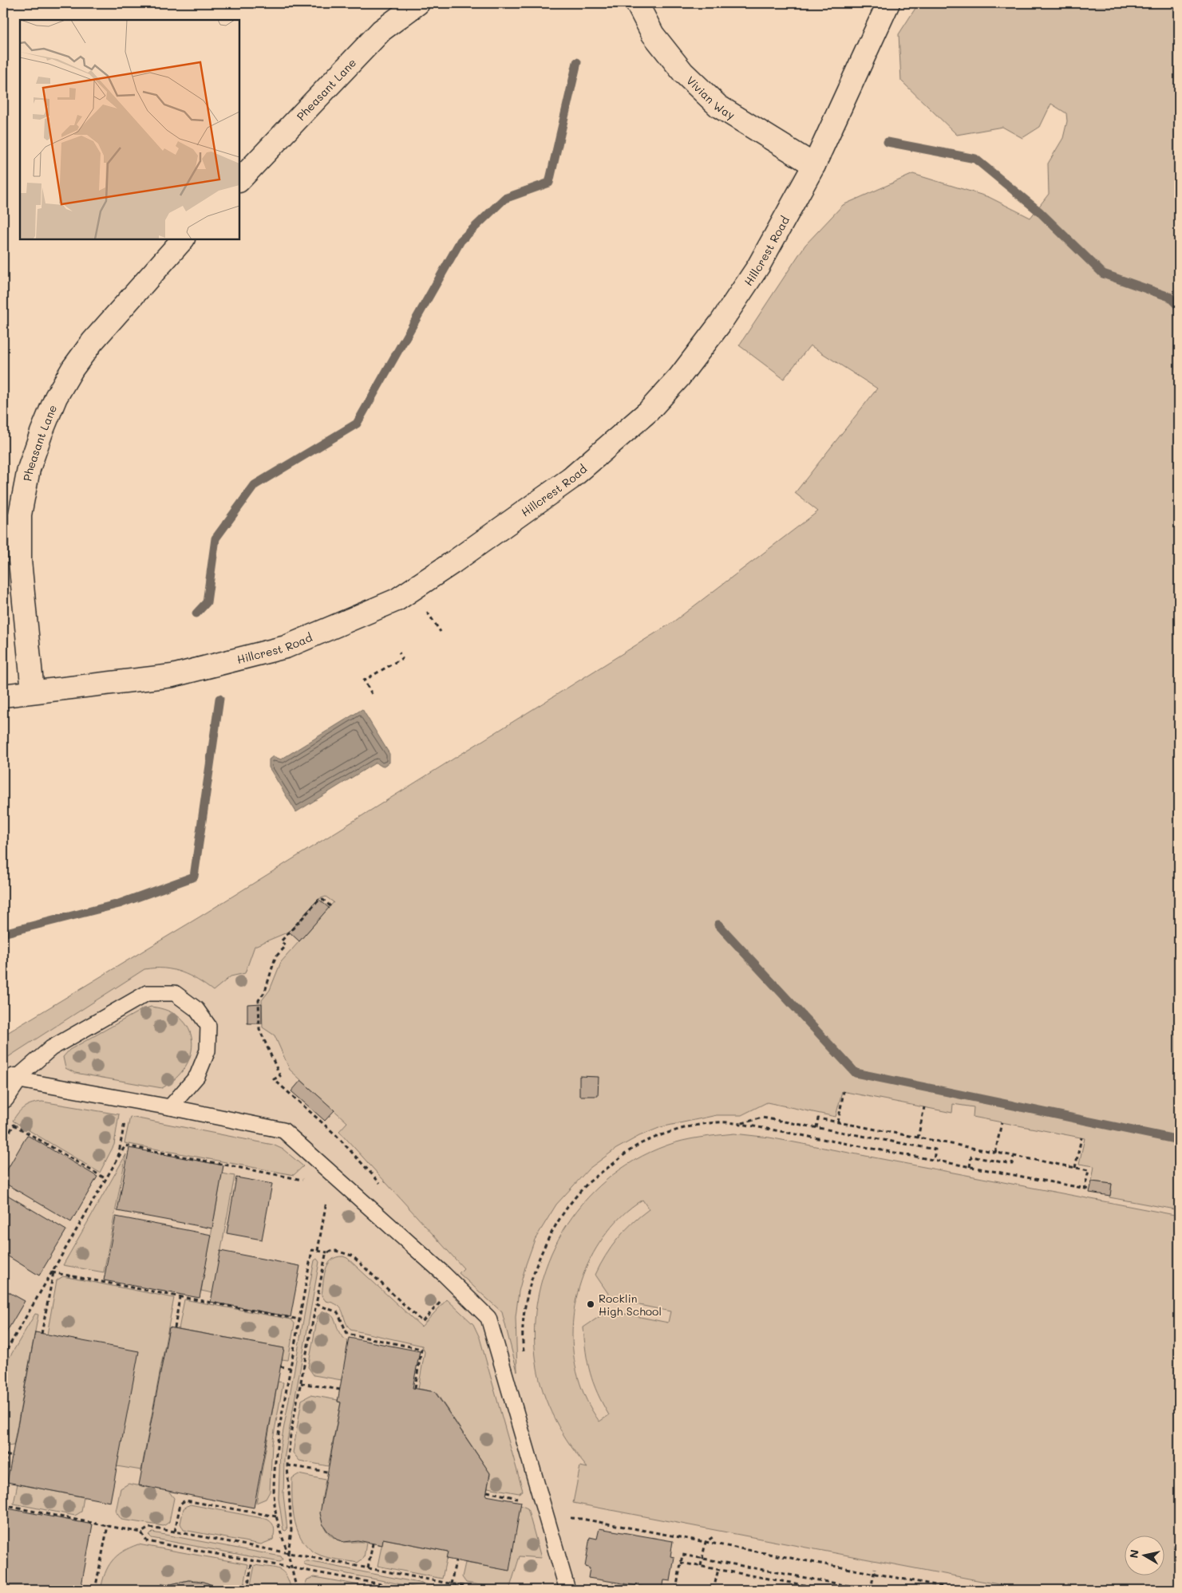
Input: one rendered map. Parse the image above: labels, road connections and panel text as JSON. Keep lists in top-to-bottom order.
{
  "streets": {
    "street": ["Pheasant Lane", "Vivian Way", "Hillcrest Road"]
  },
  "crossings": [
    ["Pheasant Lane", "Hillcrest Road"],
    ["Vivian Way", "Hillcrest Road"]
  ],
  "places": ["Rocklin High School"],
  "north": "left"
}
